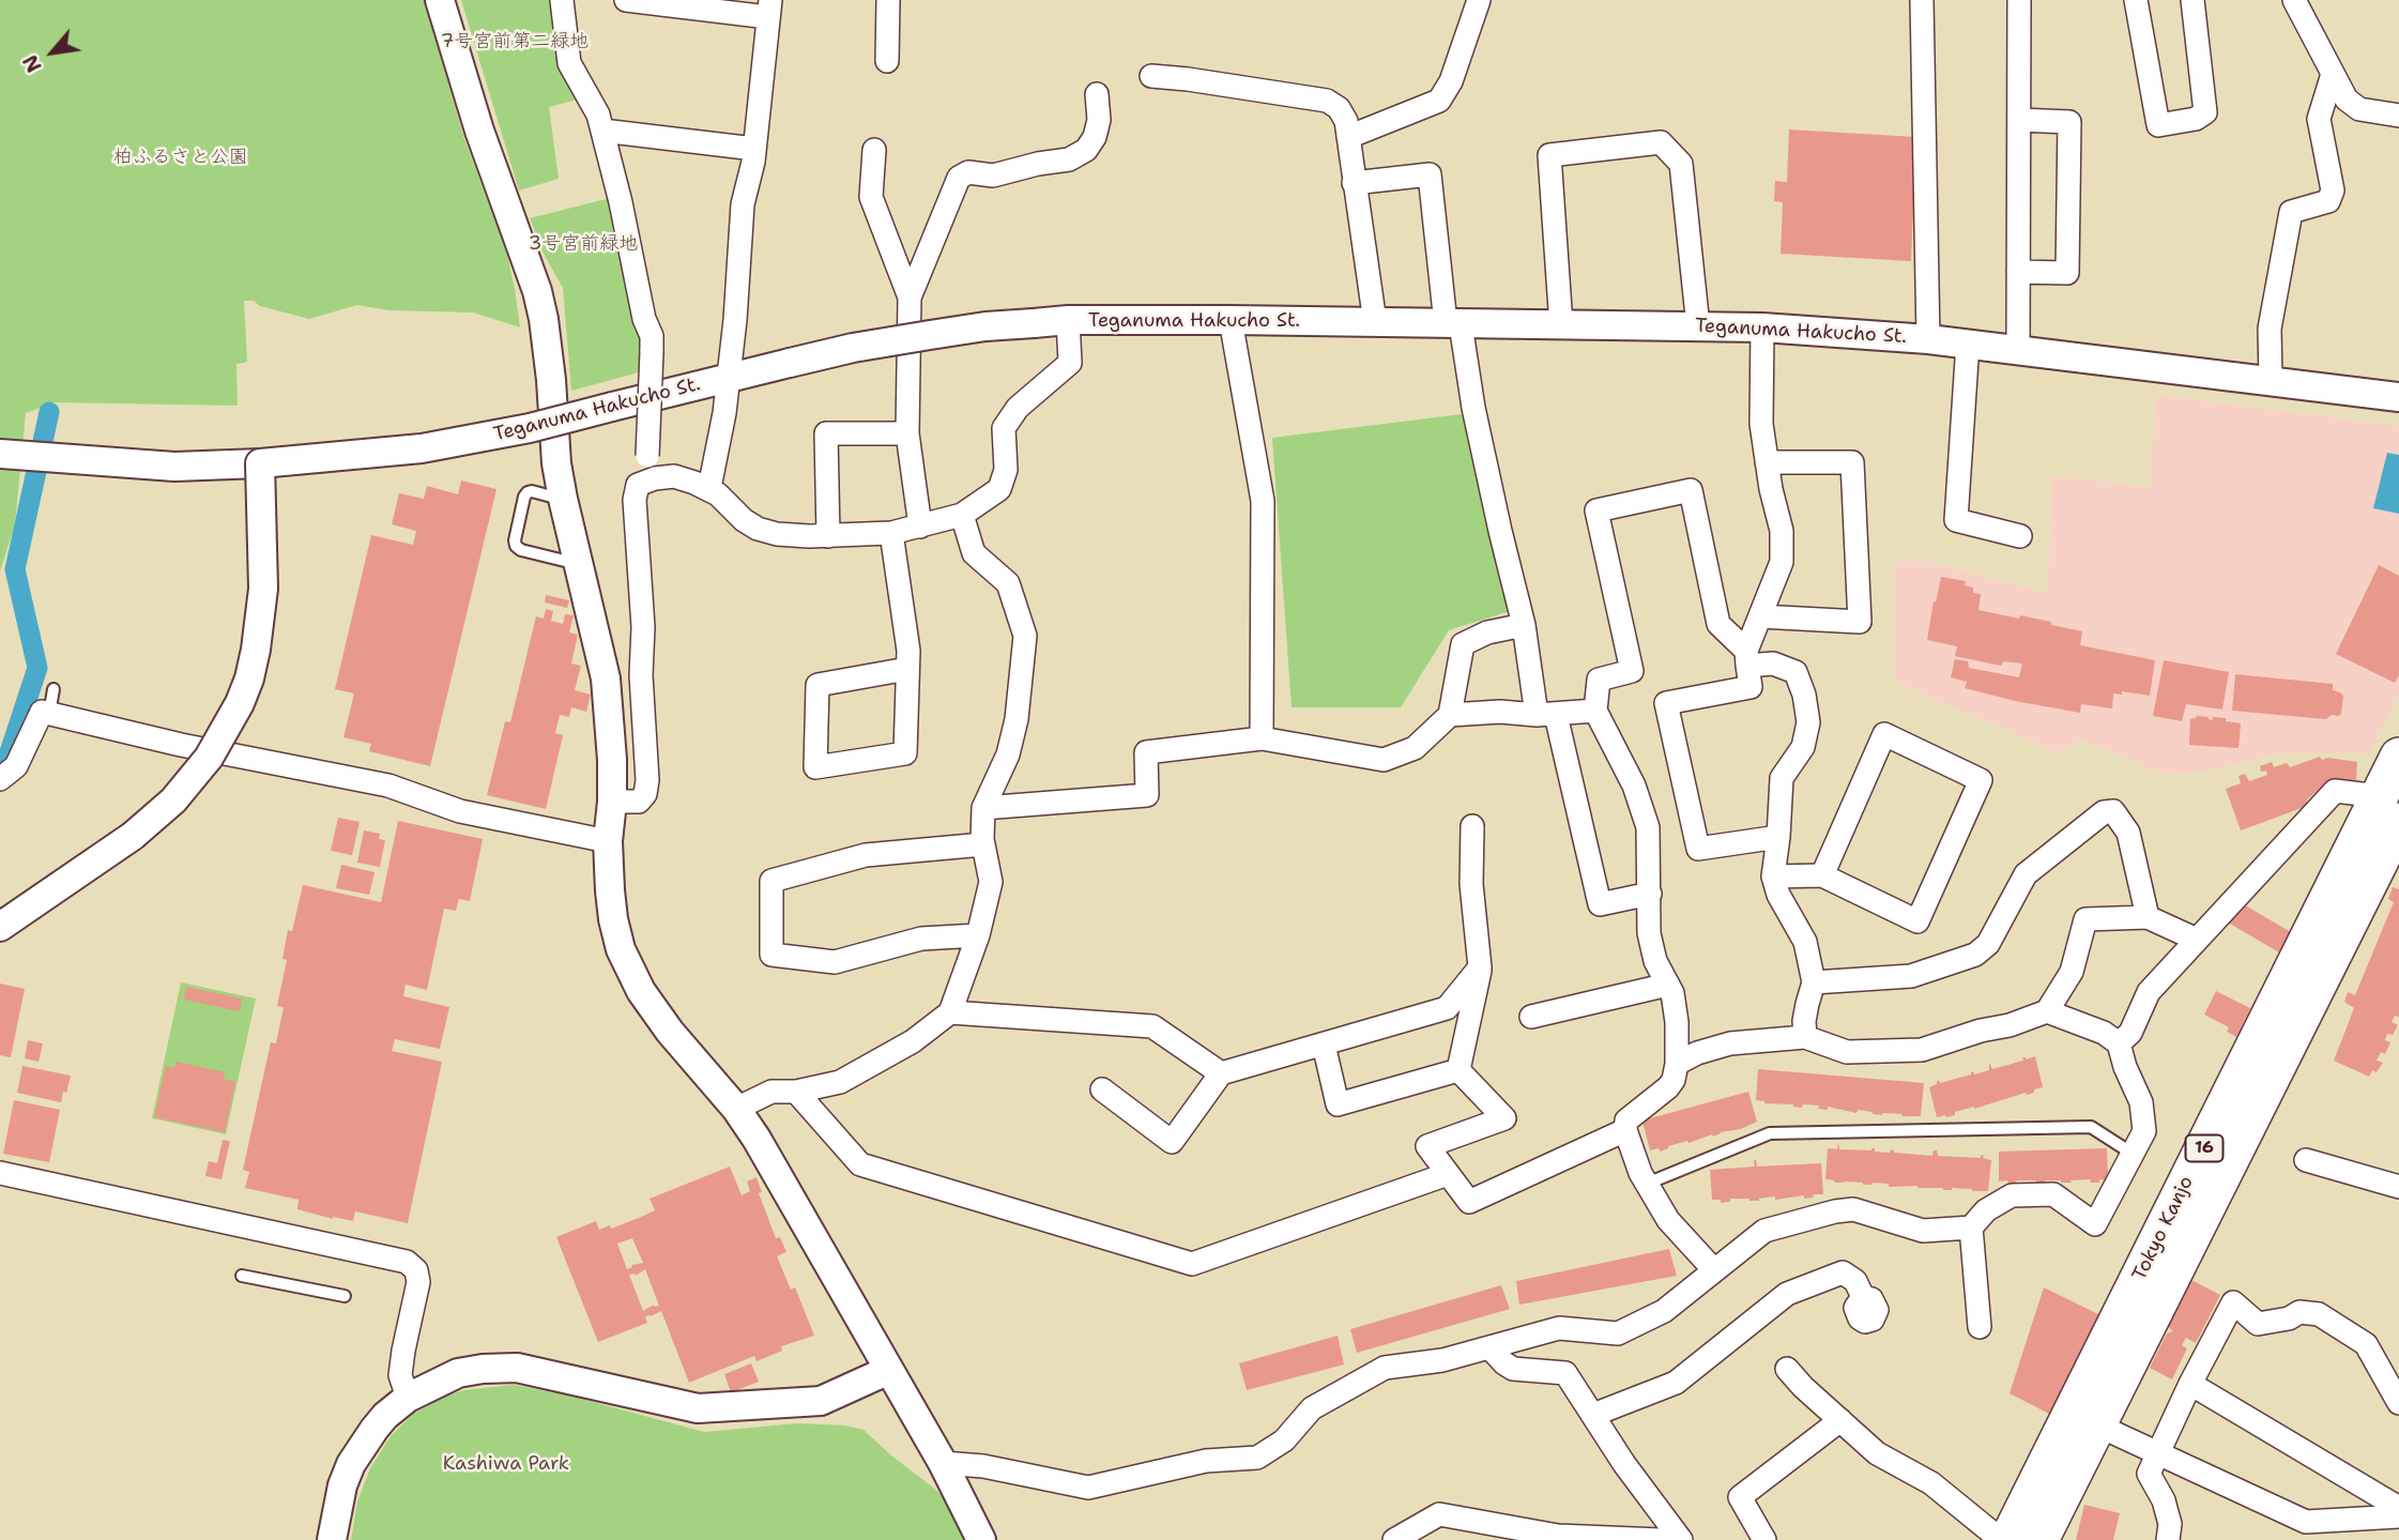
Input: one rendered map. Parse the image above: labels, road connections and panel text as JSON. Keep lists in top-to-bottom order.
{
  "streets": {
    "highway": ["16", "Tokyo Kanjo"],
    "street": ["Teganuma Hakucho St."]
  },
  "parks": [
    "7号宮前第二緑地",
    "柏ふるさと公園",
    "3号宮前緑地",
    "Kashiwa Park"
  ],
  "north": "bottom left"
}
